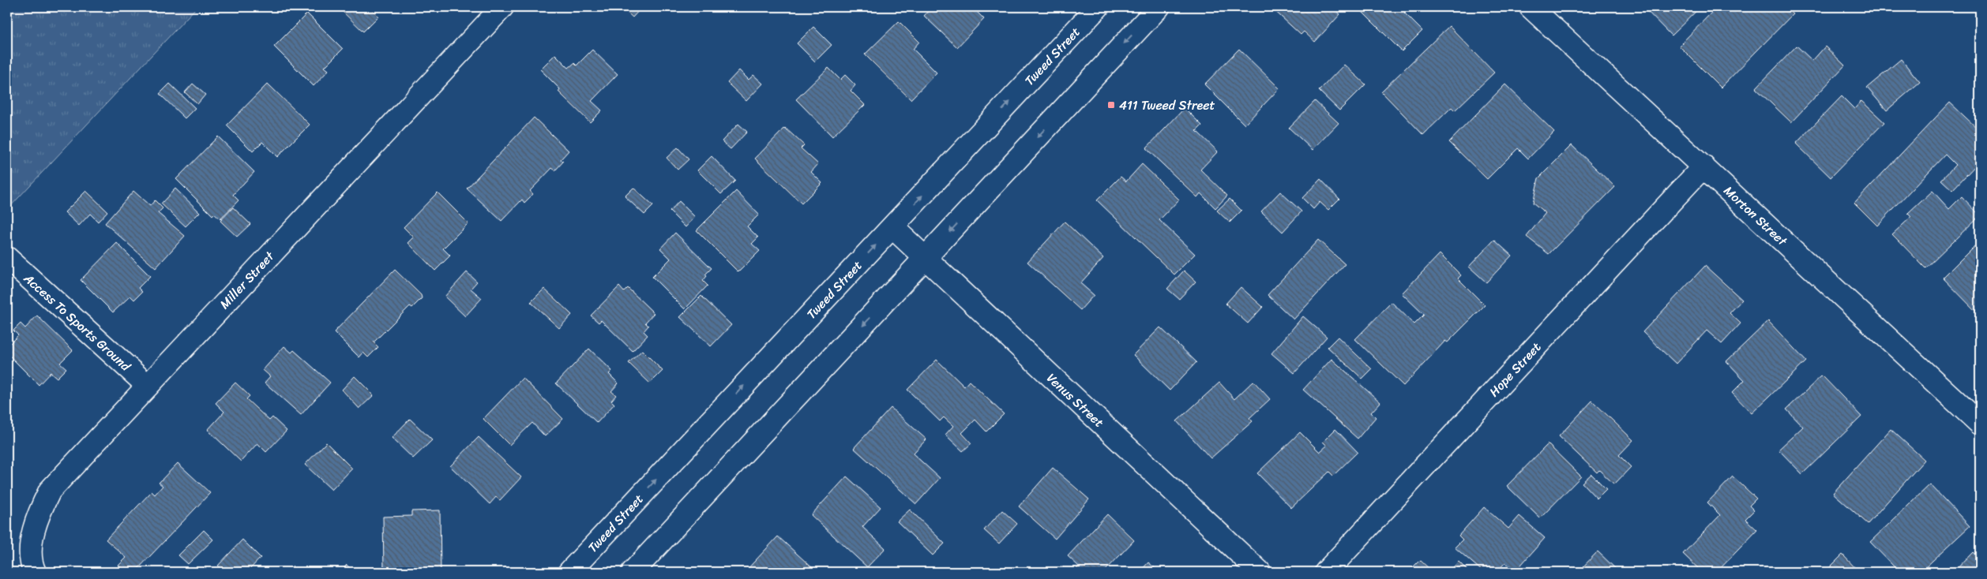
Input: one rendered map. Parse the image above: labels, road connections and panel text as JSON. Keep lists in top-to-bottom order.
{
  "streets": {
    "street": [
      "Tweed Street",
      "Morton Street",
      "Miller Street",
      "Access To Sports Ground",
      "Hope Street",
      "Venus Street"
    ]
  },
  "crossings": [
    ["Tweed Street", "Venus Street"],
    ["Morton Street", "Hope Street"],
    ["Miller Street", "Access To Sports Ground"]
  ],
  "places": {
    "transit": ["411 Tweed Street"]
  }
}
